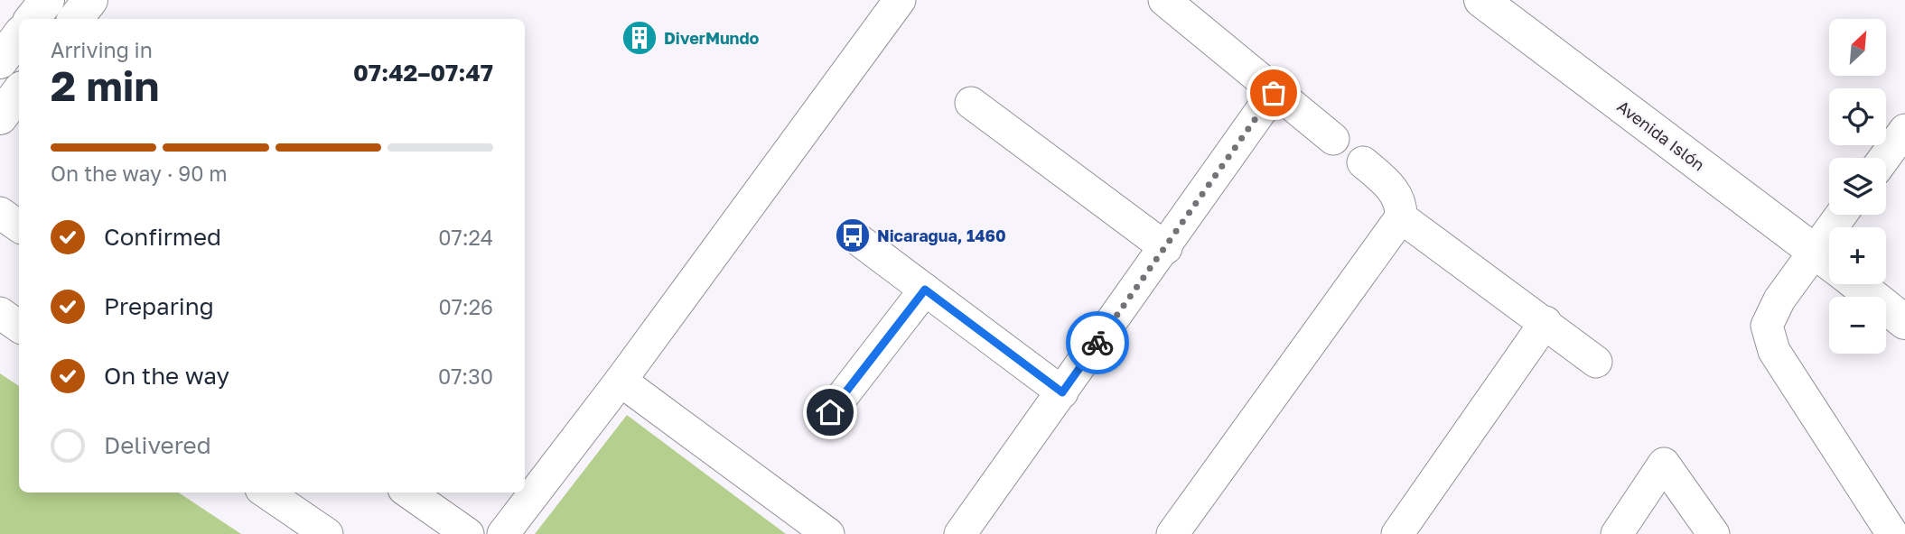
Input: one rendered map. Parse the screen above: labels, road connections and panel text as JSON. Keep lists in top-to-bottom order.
{
  "streets": {
    "main road": ["Avenida Islón"]
  },
  "places": {
    "building": ["DiverMundo"],
    "bus stop": ["Nicaragua, 1460"]
  },
  "north": "top right",
  "page": {
    "map_buttons": ["+", "−"],
    "heading": ["2 min", "Arriving in", "07:42–07:47"],
    "bar": "On the way · 90 m",
    "list": [
      ["Confirmed", "07:24"],
      ["Preparing", "07:26"],
      ["On the way", "07:30"],
      "Delivered"
    ]
  }
}
